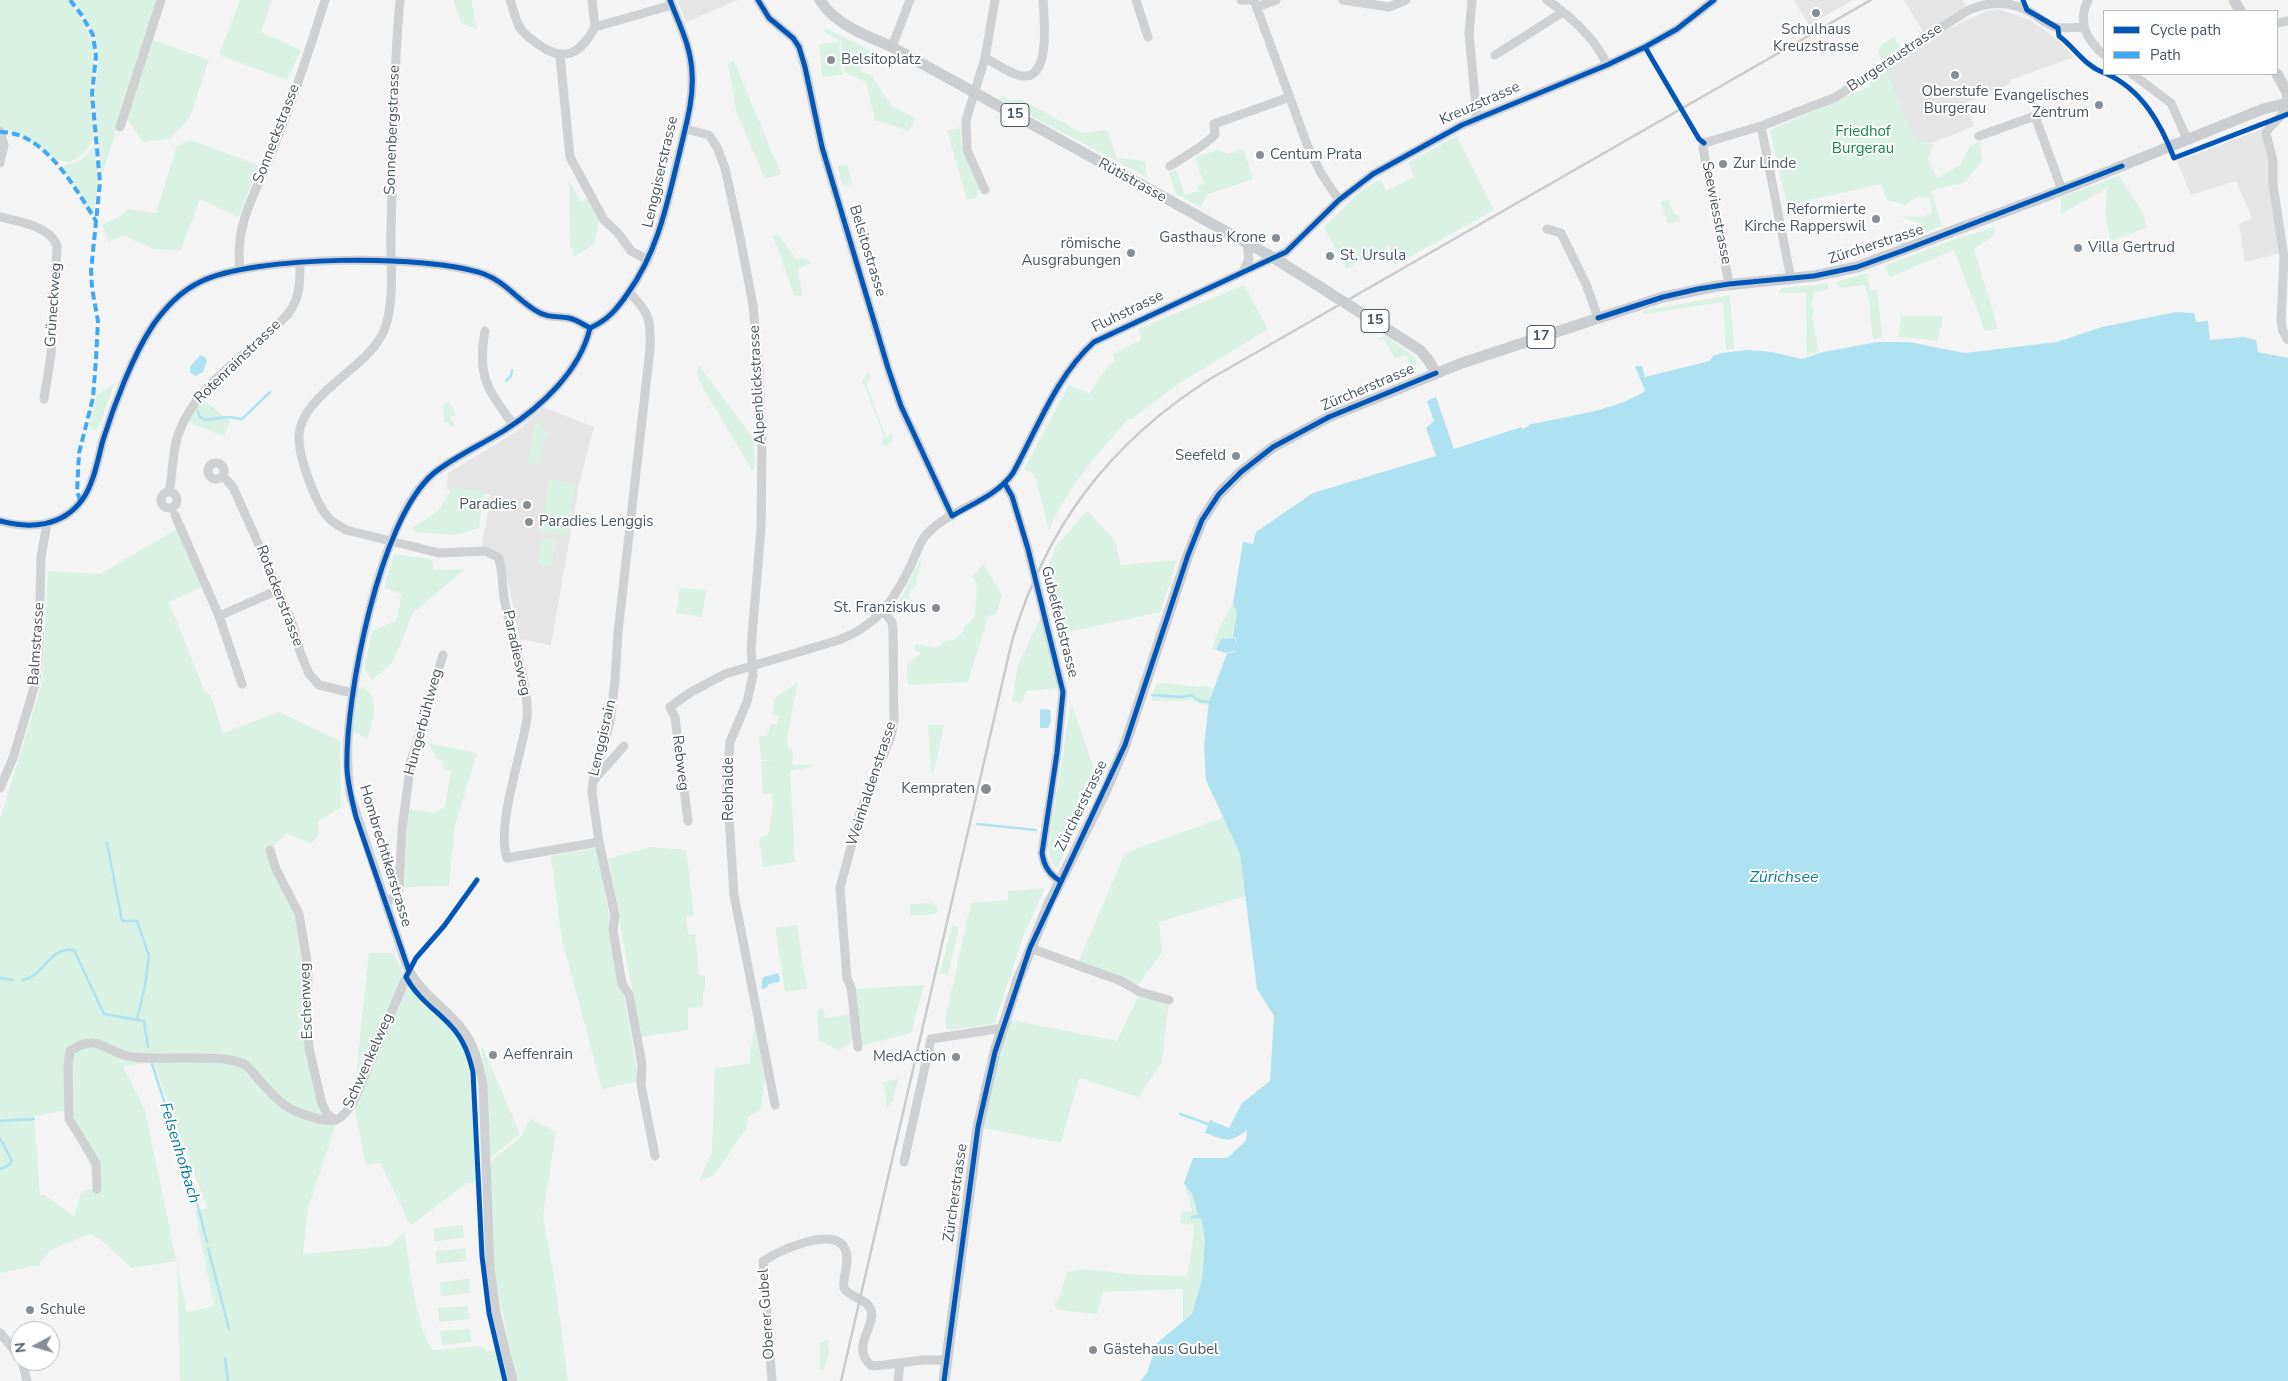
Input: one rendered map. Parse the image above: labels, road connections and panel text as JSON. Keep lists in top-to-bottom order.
{
  "streets": {
    "main road": [
      "15",
      "Rütistrasse",
      "Zürcherstrasse",
      "17"
    ],
    "street": [
      "Burgeraustrasse",
      "Kreuzstrasse",
      "Sonnenbergstrasse",
      "Sonneckstrasse",
      "Lenggiserstrasse",
      "Seewiesstrasse",
      "Belsitostrasse",
      "Grüneckweg",
      "Fluhstrasse",
      "Rotenrainstrasse",
      "Alpenblickstrasse",
      "Rotackerstrasse",
      "Gubelfeldstrasse",
      "Balmstrasse",
      "Paradiesweg",
      "Hungerbühlweg",
      "Lenggisrain",
      "Rebweg",
      "Weinhaldenstrasse",
      "Rebhalde",
      "Hombrechtikerstrasse",
      "Eschenweg",
      "Schwenkelweg",
      "Oberer Gubel"
    ]
  },
  "crossings": [
    ["Burgeraustrasse", "Seewiesstrasse"],
    ["Kreuzstrasse", "Rütistrasse"],
    ["Kreuzstrasse", "Fluhstrasse"],
    ["Sonnenbergstrasse", "Paradiesweg"],
    ["Sonnenbergstrasse", "Hombrechtikerstrasse"],
    ["Lenggiserstrasse", "Alpenblickstrasse"],
    ["Lenggiserstrasse", "Lenggisrain"],
    ["Lenggiserstrasse", "Hombrechtikerstrasse"],
    ["Rütistrasse", "Zürcherstrasse"],
    ["Rütistrasse", "Fluhstrasse"],
    ["Seewiesstrasse", "Zürcherstrasse"],
    ["Zürcherstrasse", "Gubelfeldstrasse"],
    ["Zürcherstrasse", "Oberer Gubel"],
    ["Belsitostrasse", "Fluhstrasse"],
    ["Fluhstrasse", "Gubelfeldstrasse"],
    ["Fluhstrasse", "Weinhaldenstrasse"],
    ["Alpenblickstrasse", "Rebweg"],
    ["Alpenblickstrasse", "Rebhalde"],
    ["Rotackerstrasse", "Hombrechtikerstrasse"],
    ["Paradiesweg", "Lenggisrain"],
    ["Paradiesweg", "Hombrechtikerstrasse"],
    ["Hungerbühlweg", "Hombrechtikerstrasse"],
    ["Rebweg", "Rebhalde"],
    ["Hombrechtikerstrasse", "Schwenkelweg"],
    ["Eschenweg", "Schwenkelweg"]
  ],
  "water": ["Zürichsee", "Felsenhofbach"],
  "parks": ["Friedhof Burgerau"],
  "places": [
    "Schulhaus Kreuzstrasse",
    "Belsitoplatz",
    "Oberstufe Burgerau",
    "Evangelisches Zentrum",
    "Centum Prata",
    "Zur Linde",
    "Reformierte Kirche Rapperswil",
    "Gasthaus Krone",
    "Villa Gertrud",
    "römische Ausgrabungen",
    "St. Ursula",
    "Seefeld",
    "Paradies",
    "Paradies Lenggis",
    "St. Franziskus",
    "Kempraten",
    "Aeffenrain",
    "MedAction",
    "Schule",
    "Gästehaus Gubel"
  ],
  "legend": ["Cycle path", "Path"],
  "north": "left"
}
